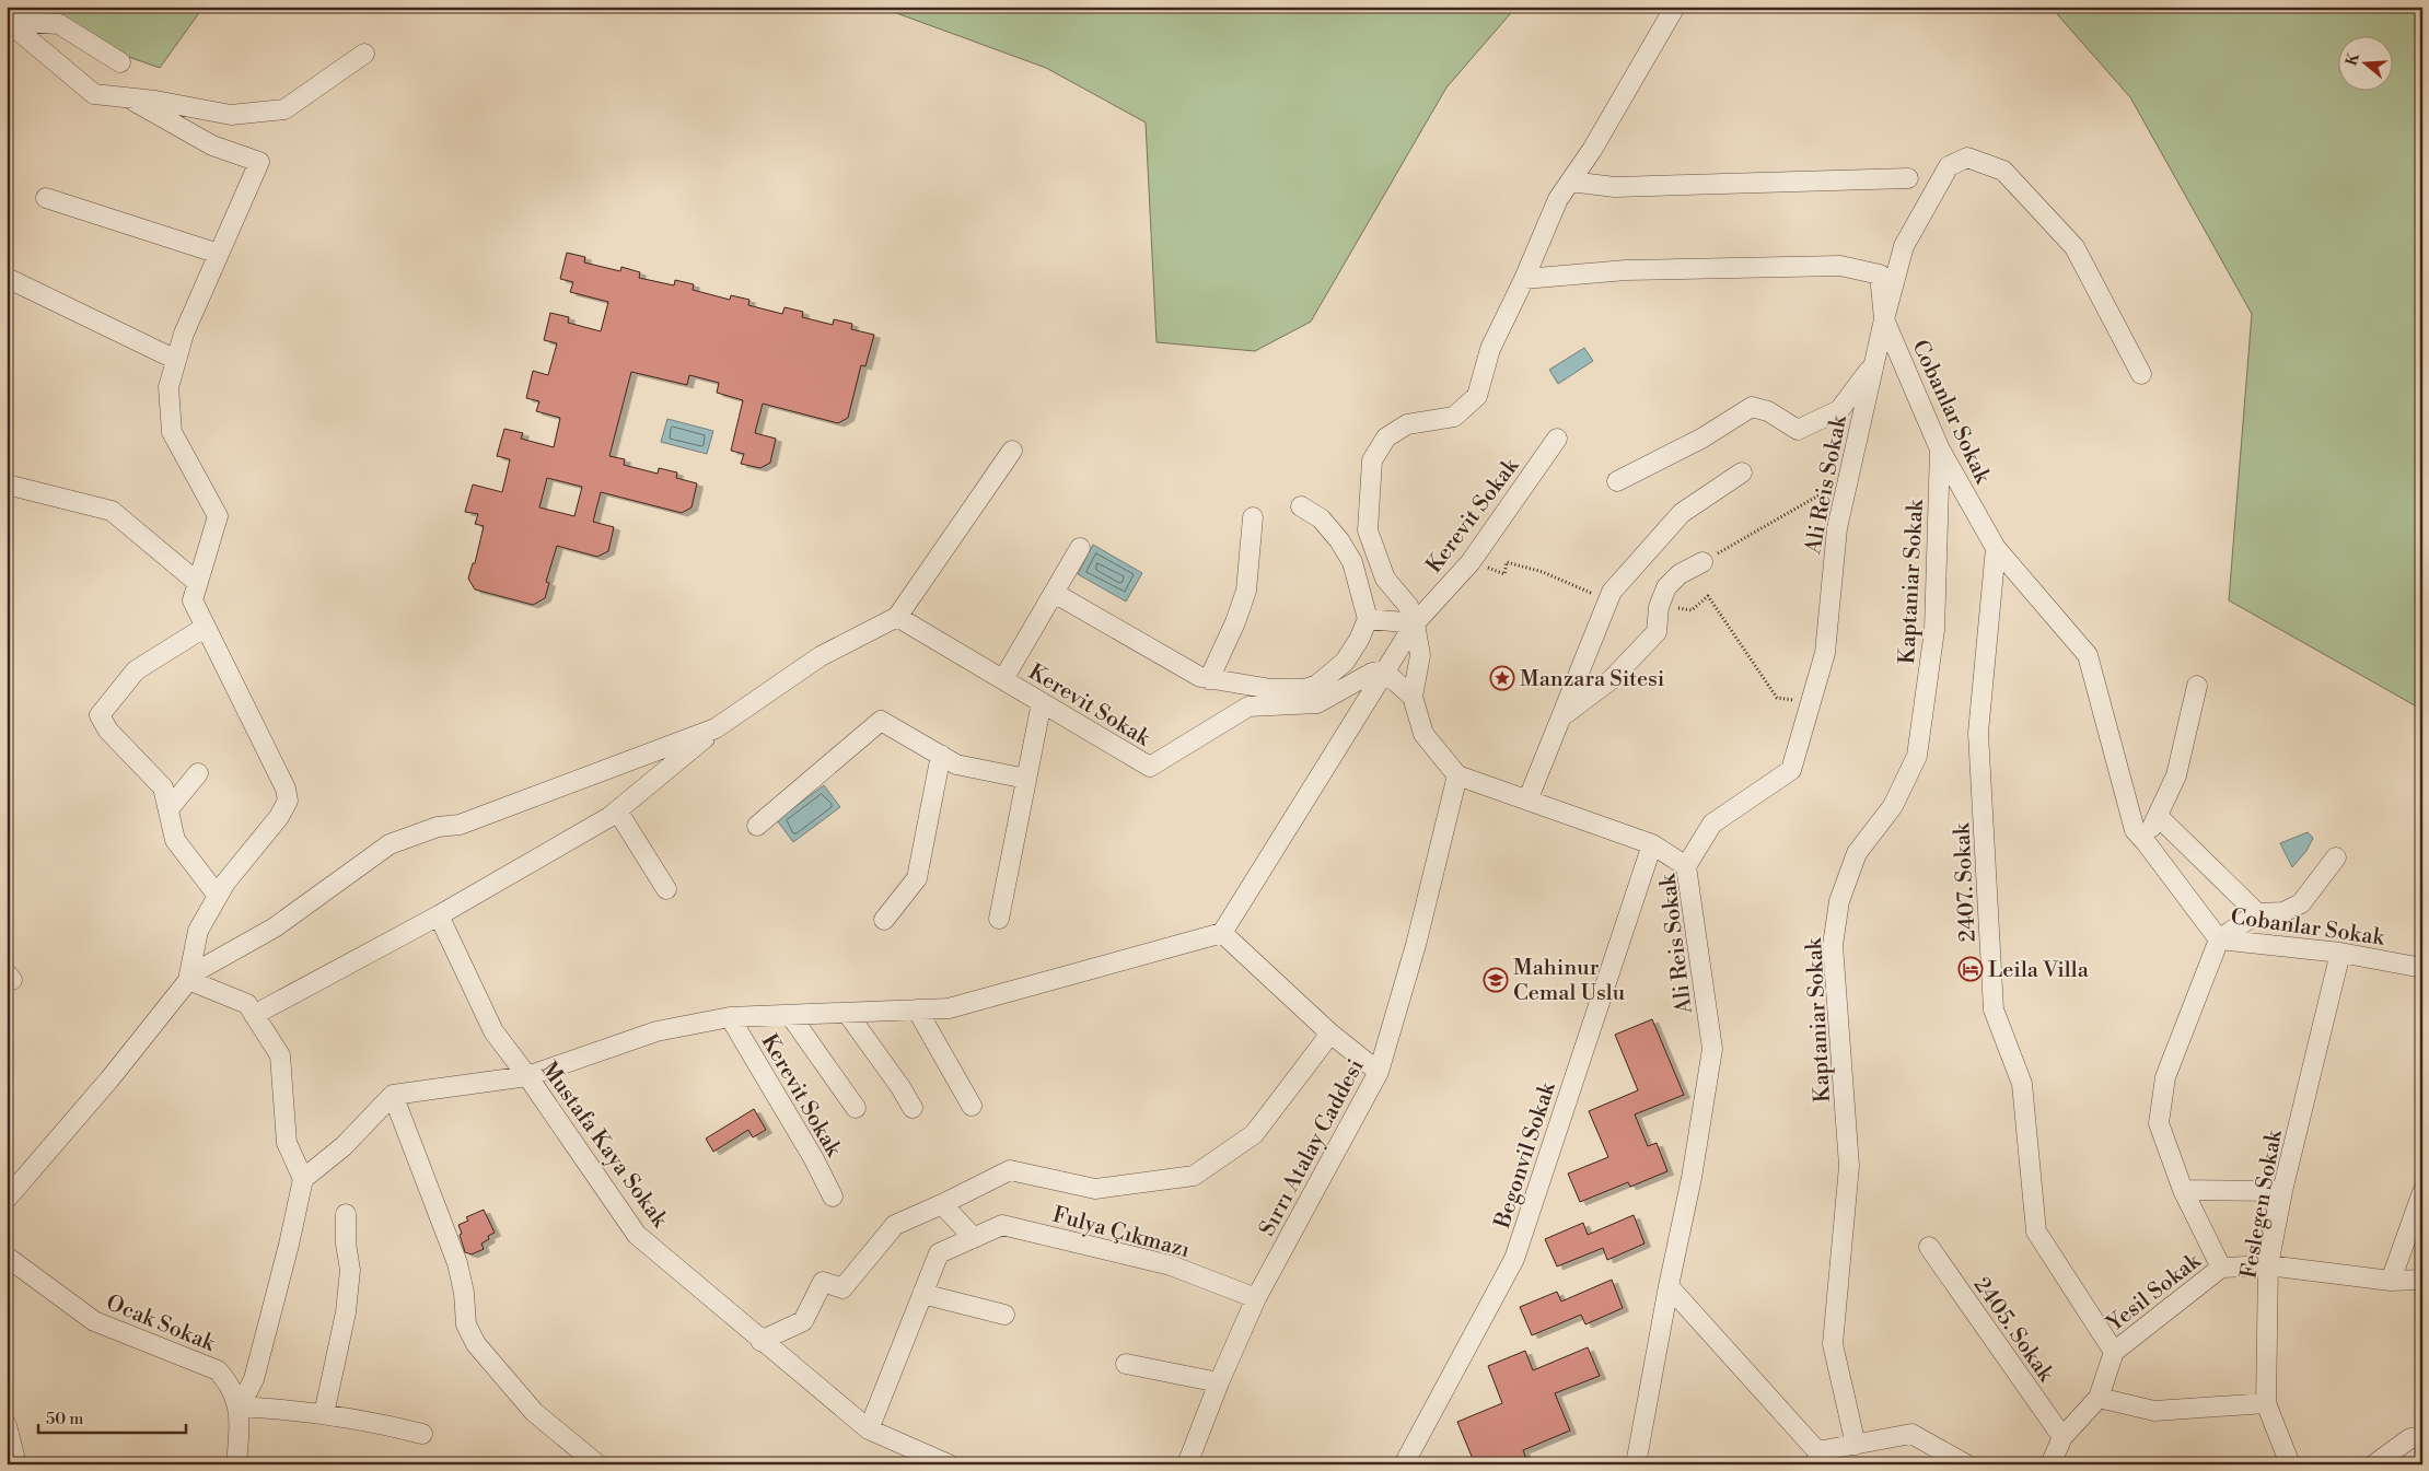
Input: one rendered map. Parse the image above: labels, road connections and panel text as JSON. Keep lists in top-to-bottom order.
{
  "streets": {
    "street": [
      "Cobanlar Sokak",
      "Ali Reis Sokak",
      "Kerevit Sokak",
      "Kaptaniar Sokak",
      "2407. Sokak",
      "Mustafa Kaya Sokak",
      "Sırrı Atalay Caddesi",
      "Begonvil Sokak",
      "Feslegen Sokak",
      "Fulya Çıkmazı",
      "Yesil Sokak",
      "Ocak Sokak",
      "2405. Sokak"
    ]
  },
  "crossings": [
    ["Cobanlar Sokak", "Ali Reis Sokak"],
    ["Cobanlar Sokak", "Kaptaniar Sokak"],
    ["Cobanlar Sokak", "2407. Sokak"],
    ["Cobanlar Sokak", "Feslegen Sokak"],
    ["Kerevit Sokak", "Mustafa Kaya Sokak"],
    ["2407. Sokak", "Yesil Sokak"],
    ["Mustafa Kaya Sokak", "Fulya Çıkmazı"],
    ["Sırrı Atalay Caddesi", "Fulya Çıkmazı"],
    ["Yesil Sokak", "2405. Sokak"]
  ],
  "places": {
    "place": ["Manzara Sitesi"],
    "hotel": ["Leila Villa"],
    "school or university": ["Mahinur Cemal Uslu"]
  },
  "scale_bar": "50 m",
  "north": "left"
}
